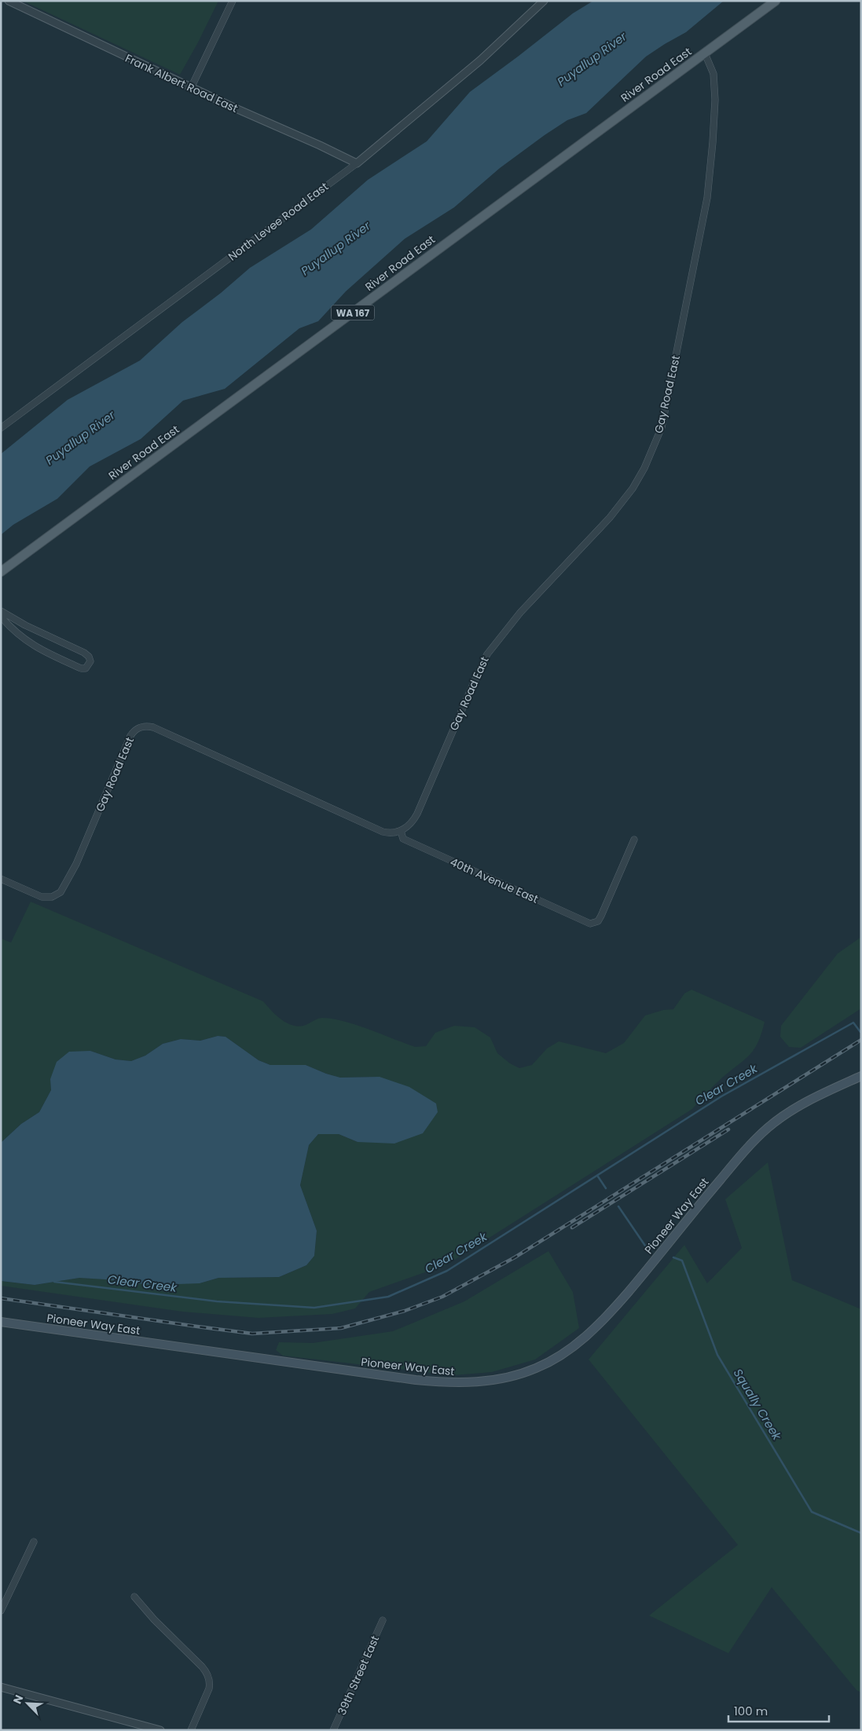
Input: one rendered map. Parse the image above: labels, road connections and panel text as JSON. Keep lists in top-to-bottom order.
{
  "streets": {
    "main road": ["River Road East", "WA 167", "Pioneer Way East"],
    "street": [
      "Frank Albert Road East",
      "North Levee Road East",
      "Gay Road East",
      "40th Avenue East",
      "39th Street East"
    ]
  },
  "crossings": [
    ["River Road East", "Gay Road East"],
    ["Frank Albert Road East", "North Levee Road East"],
    ["Gay Road East", "40th Avenue East"]
  ],
  "water": ["Puyallup River", "Clear Creek", "Squally Creek"],
  "scale_bar": "100 m",
  "north": "top left"
}
